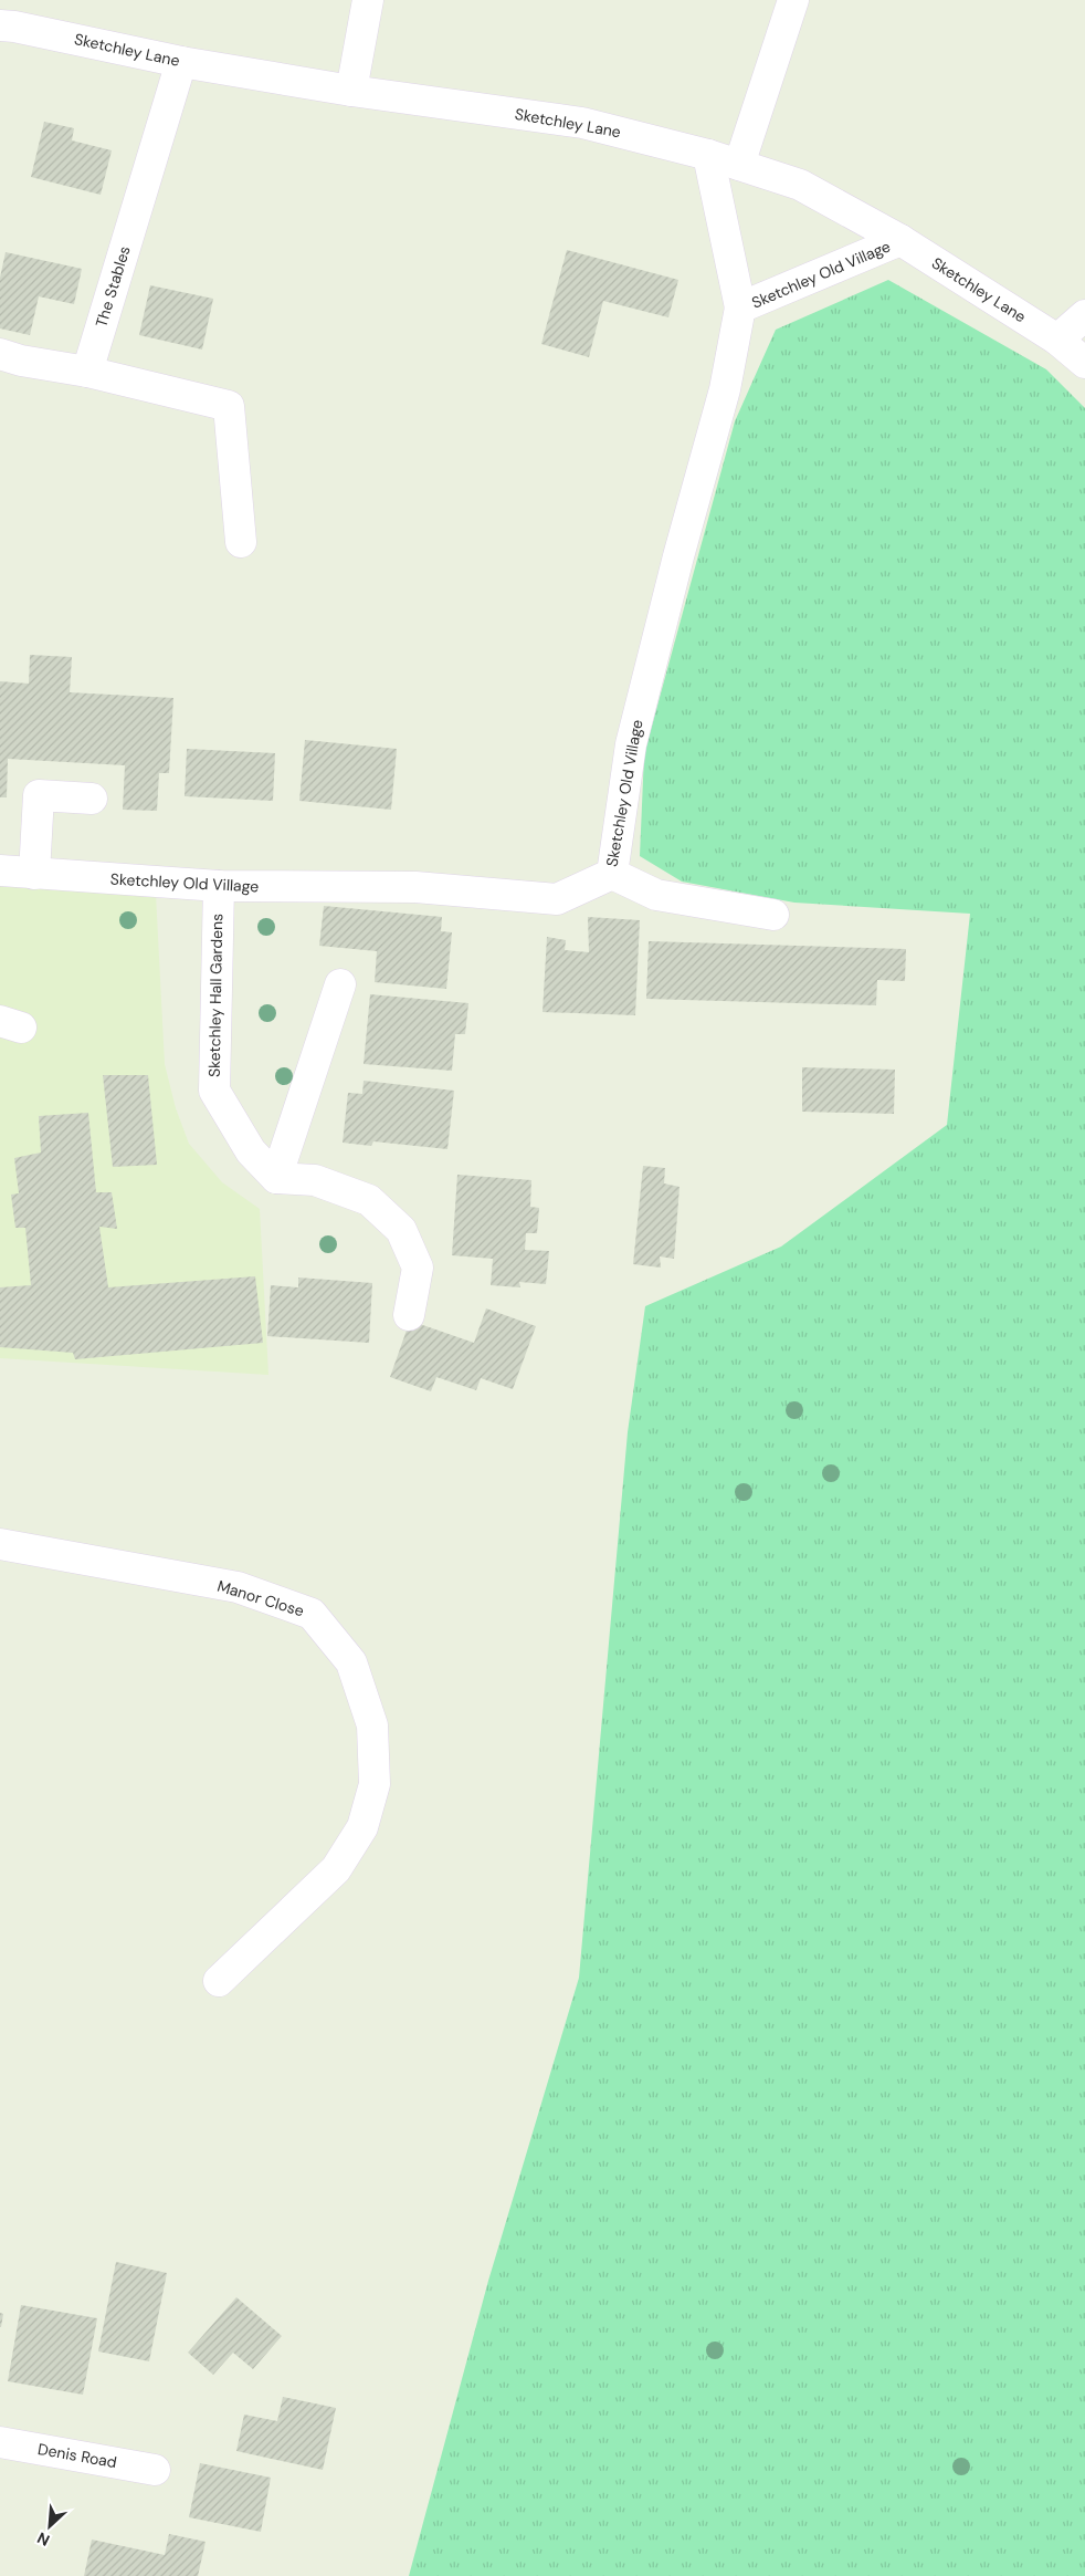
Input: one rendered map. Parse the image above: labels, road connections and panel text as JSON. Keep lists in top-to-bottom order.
{
  "streets": {
    "street": [
      "Sketchley Lane",
      "Sketchley Old Village",
      "The Stables",
      "Sketchley Hall Gardens",
      "Manor Close",
      "Denis Road"
    ]
  },
  "crossings": [
    ["Sketchley Lane", "Sketchley Old Village"],
    ["Sketchley Lane", "The Stables"],
    ["Sketchley Old Village", "Sketchley Hall Gardens"]
  ],
  "north": "bottom left"
}
